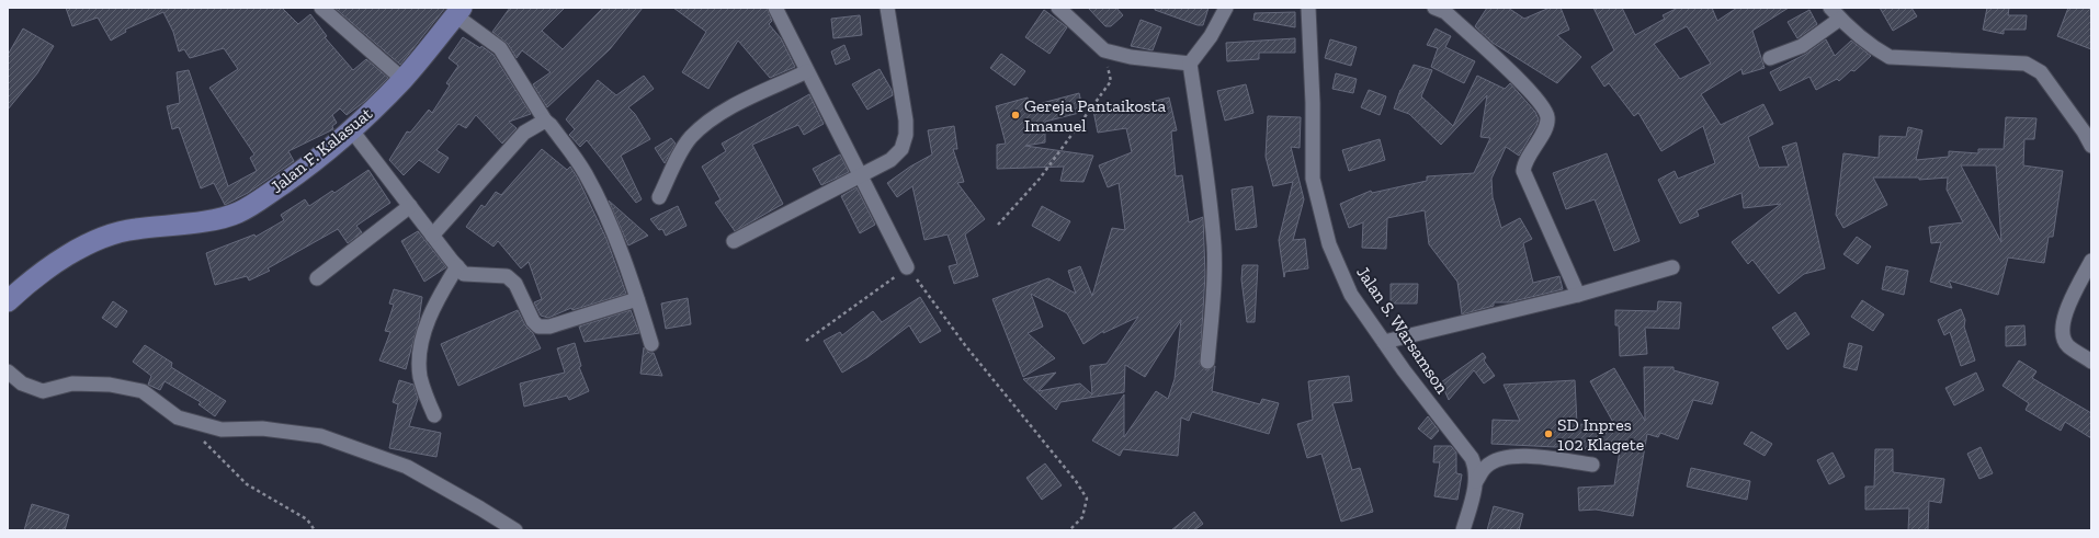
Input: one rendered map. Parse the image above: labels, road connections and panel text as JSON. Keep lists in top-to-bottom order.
{
  "streets": {
    "street": ["Jalan F. Kalasuat", "Jalan S. Warsamson"]
  },
  "places": ["Gereja Pantaikosta Imanuel", "SD Inpres 102 Klagete"]
}
